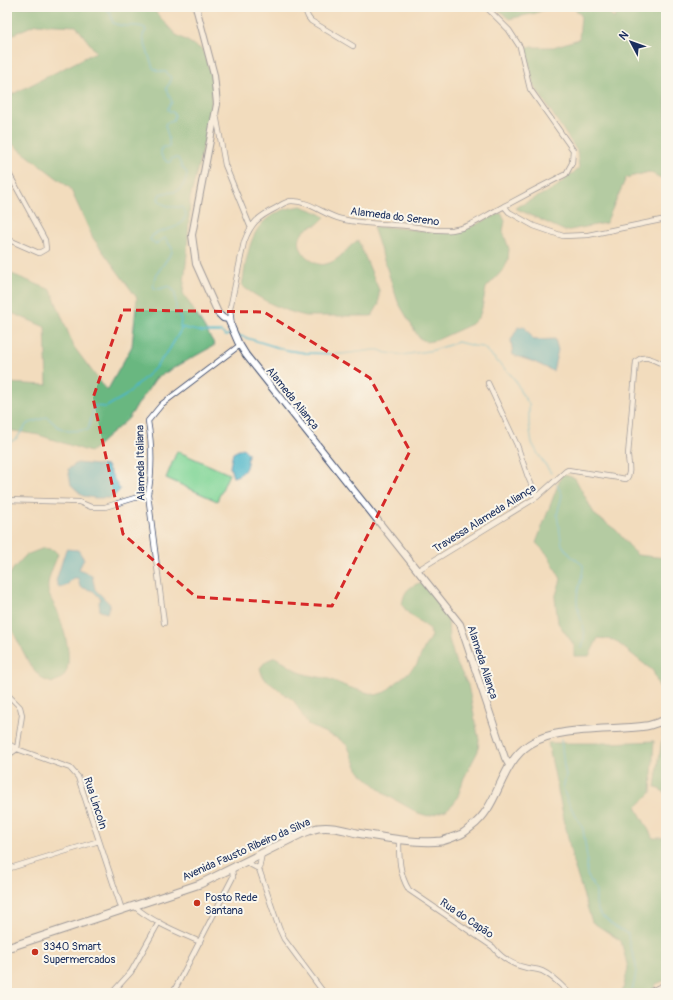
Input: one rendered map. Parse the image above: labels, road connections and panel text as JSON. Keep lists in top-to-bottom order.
{
  "streets": {
    "main road": ["Avenida Fausto Ribeiro da Silva"],
    "street": [
      "Alameda do Sereno",
      "Alameda Aliança",
      "Alameda Italiana",
      "Travessa Alameda Aliança",
      "Rua Lincoln",
      "Rua do Capão"
    ]
  },
  "crossings": [
    ["Alameda do Sereno", "Alameda Aliança"],
    ["Alameda Aliança", "Alameda Italiana"],
    ["Alameda Aliança", "Travessa Alameda Aliança"],
    ["Alameda Aliança", "Avenida Fausto Ribeiro da Silva"],
    ["Rua Lincoln", "Avenida Fausto Ribeiro da Silva"],
    ["Avenida Fausto Ribeiro da Silva", "Rua do Capão"]
  ],
  "places": ["Posto Rede Santana", "3340 Smart Supermercados"],
  "north": "top left"
}
